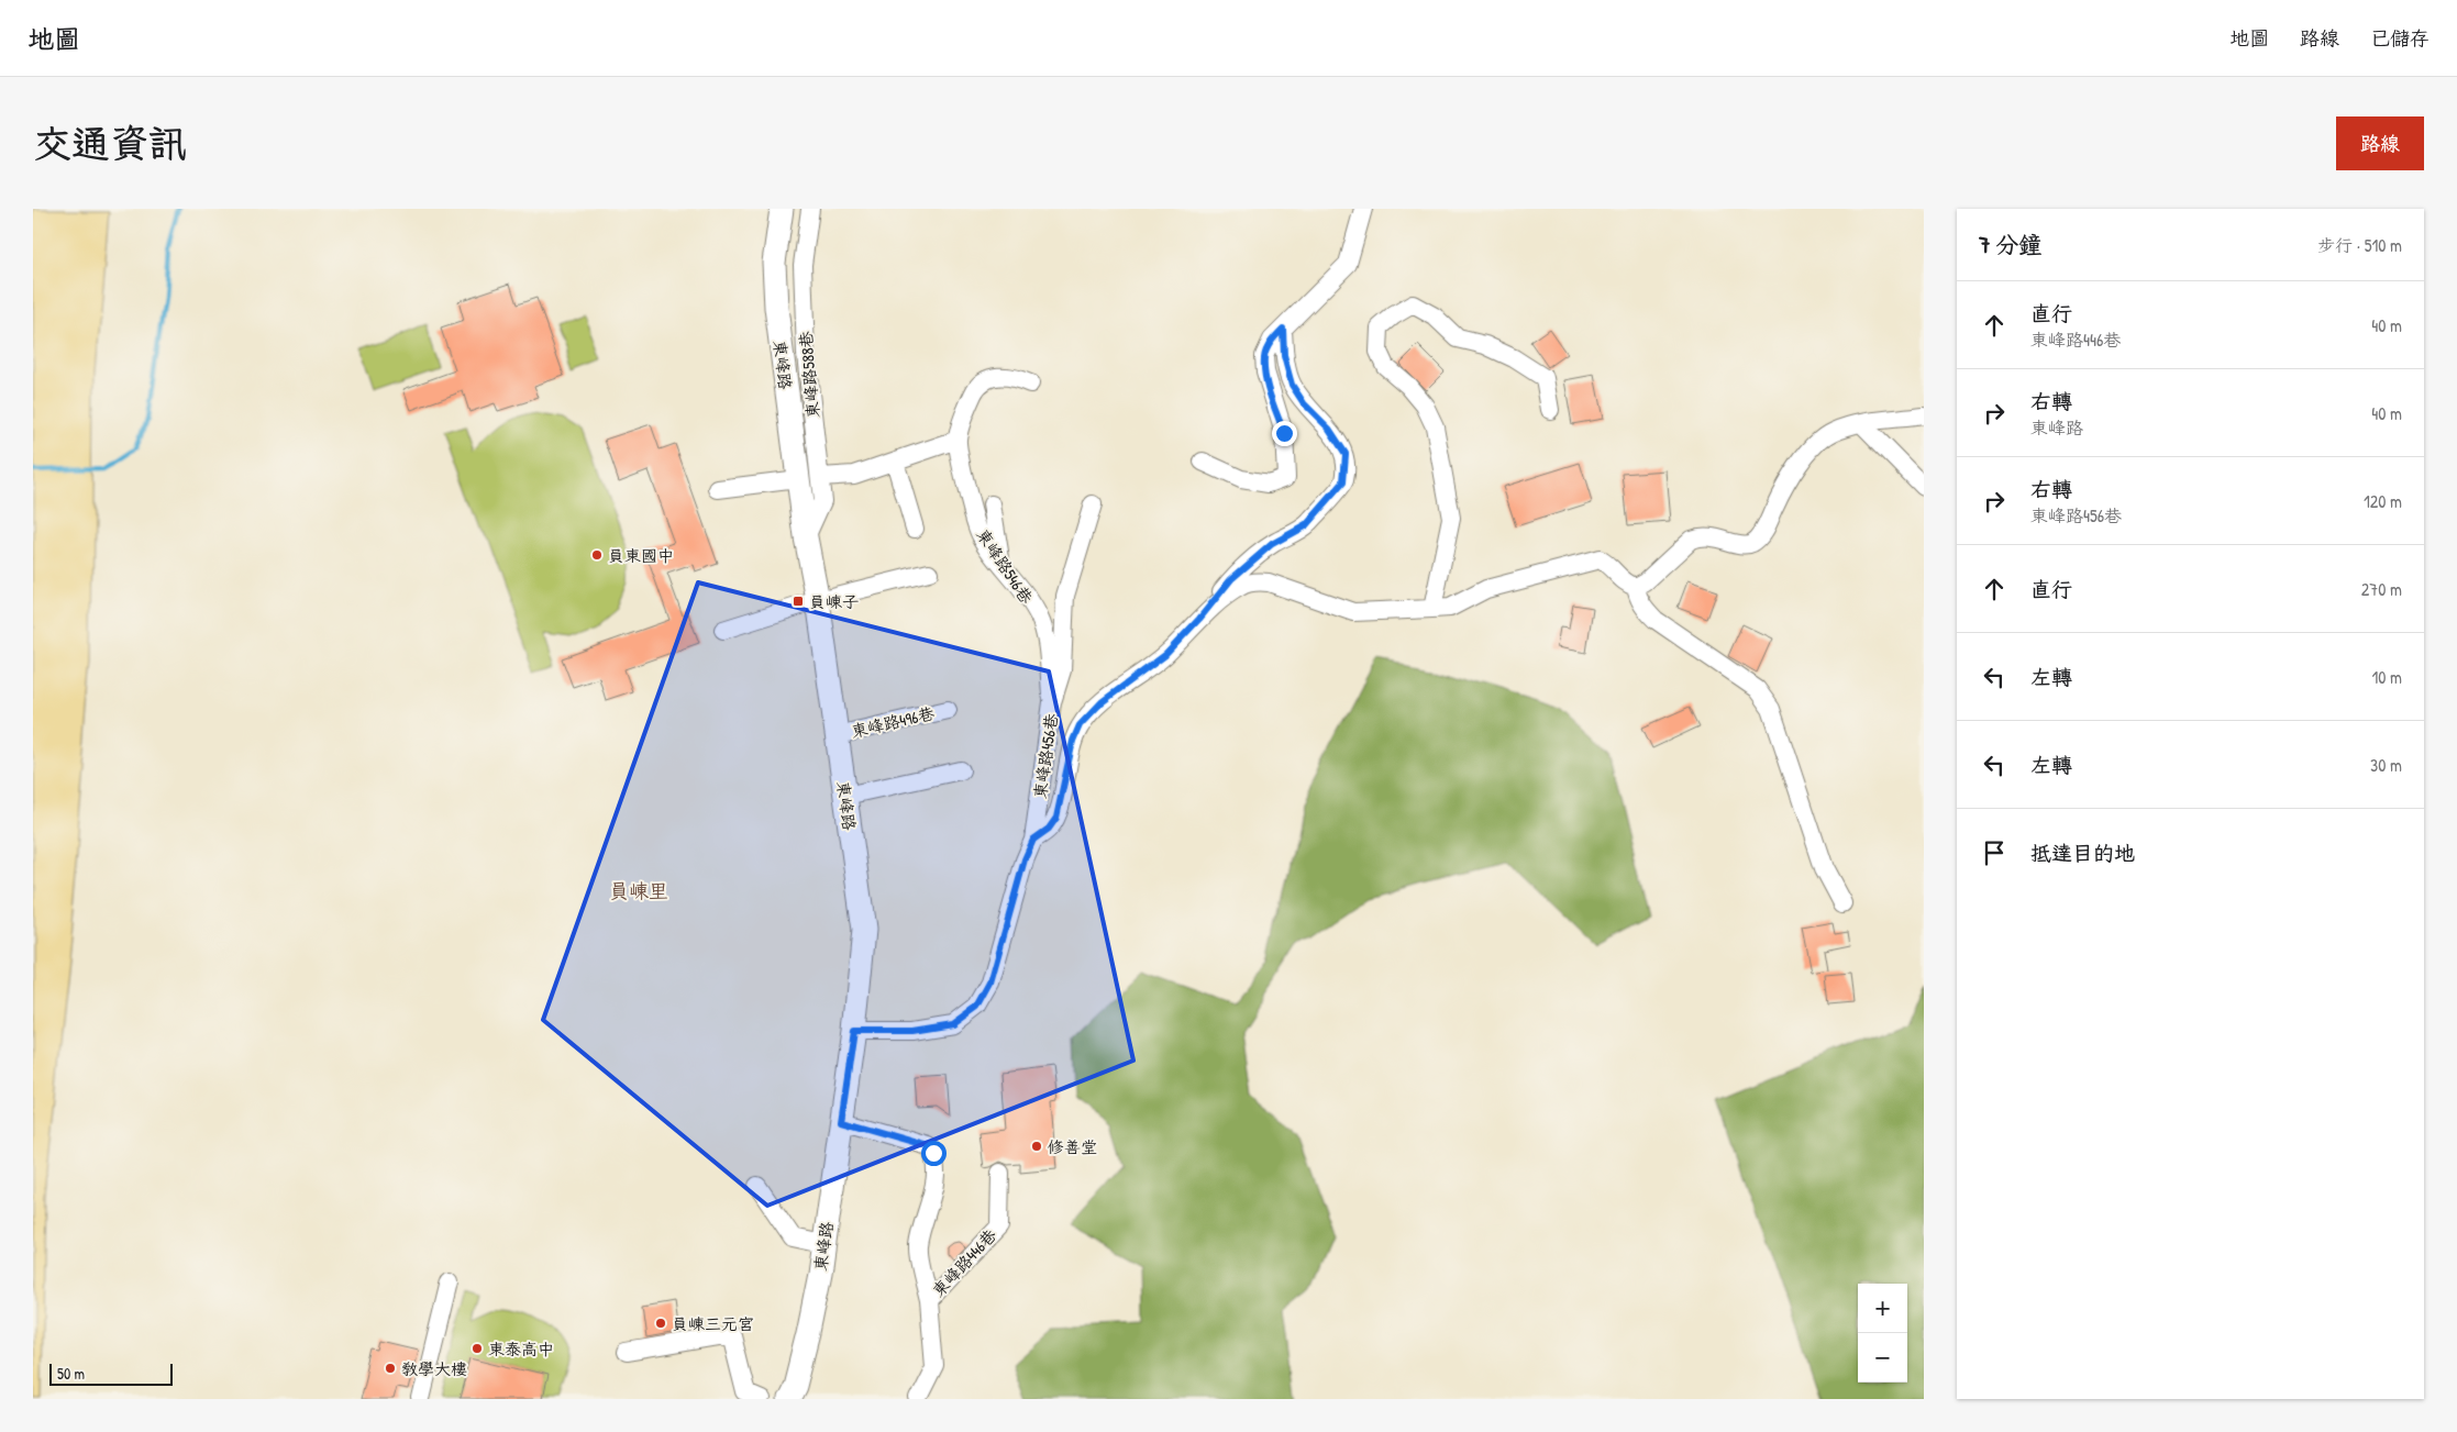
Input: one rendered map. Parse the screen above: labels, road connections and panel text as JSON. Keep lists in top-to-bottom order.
{
  "streets": {
    "main road": ["東峰路"],
    "street": [
      "東峰路588巷",
      "東峰路546巷",
      "東峰路496巷",
      "東峰路456巷",
      "東峰路446巷"
    ]
  },
  "crossings": [
    ["東峰路", "東峰路588巷"],
    ["東峰路", "東峰路496巷"],
    ["東峰路", "東峰路456巷"],
    ["東峰路", "東峰路446巷"],
    ["東峰路546巷", "東峰路456巷"]
  ],
  "districts": ["員崠里"],
  "places": {
    "other": [
      "員東國中",
      "修善堂",
      "員崠三元宮",
      "東泰高中",
      "教學大樓"
    ],
    "transit": ["員崠子"]
  },
  "scale_bar": "50 m",
  "page": {
    "header": "地圖",
    "nav": ["地圖", "路線", "已儲存"],
    "buttons": "路線",
    "title": "交通資訊",
    "heading": ["7 分鐘", "步行 · 510 m"],
    "list": [
      ["直行", "東峰路446巷", "40 m"],
      ["右轉", "東峰路", "40 m"],
      ["右轉", "東峰路456巷", "120 m"],
      ["直行", "270 m"],
      ["左轉", "10 m"],
      ["左轉", "30 m"],
      "抵達目的地"
    ],
    "map_buttons": ["+", "−"],
    "scale": "50 m"
  }
}
